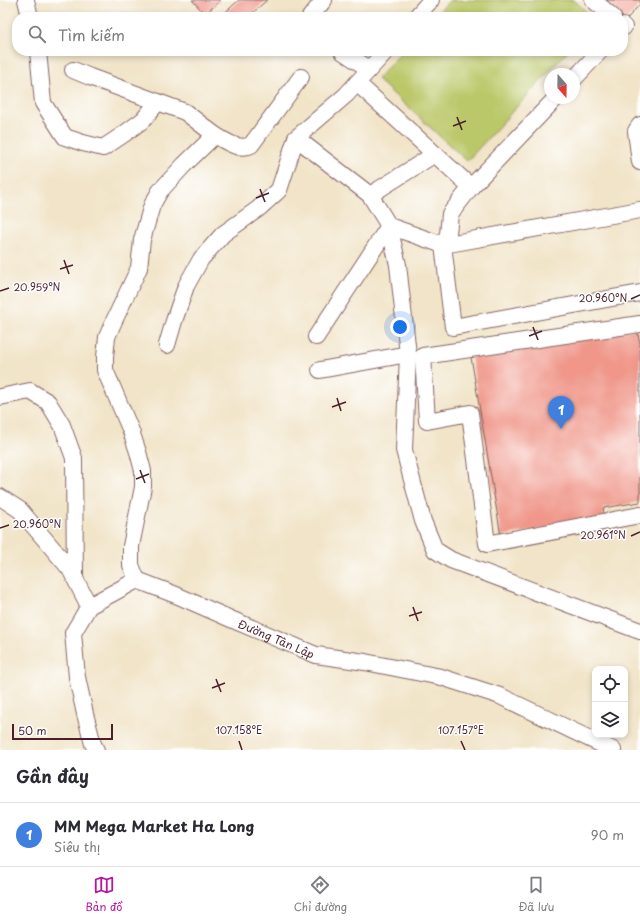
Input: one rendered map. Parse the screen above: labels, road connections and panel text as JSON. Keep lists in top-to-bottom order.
{
  "streets": {
    "street": ["Đường Tân Lập"]
  },
  "scale_bar": "50 m",
  "north": "bottom",
  "page": {
    "search": "Tìm kiếm",
    "pins": "1",
    "scale": "50 m",
    "heading": "Gần đây",
    "list": [
      {
        "mark": "1",
        "name": "MM Mega Market Ha Long",
        "note": "Siêu thị",
        "value": "90 m"
      }
    ],
    "nav": ["Bản đồ", "Chỉ đường", "Đã lưu"]
  },
  "coordinates": [
    "20.959°N",
    "20.960°N",
    "20.961°N",
    "107.158°E",
    "107.157°E"
  ]
}
